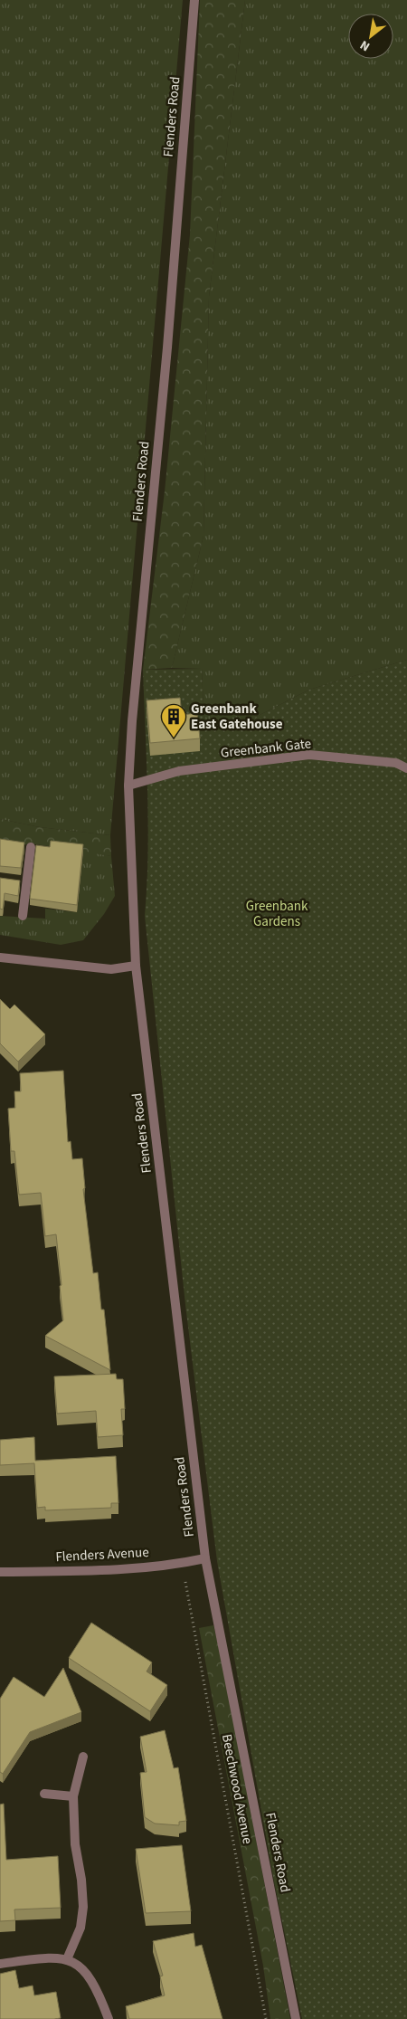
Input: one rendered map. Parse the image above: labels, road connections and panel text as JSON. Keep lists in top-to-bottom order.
{
  "streets": {
    "street": ["Flenders Road", "Greenbank Gate", "Flenders Avenue"],
    "path": ["Beechwood Avenue"]
  },
  "crossings": [
    ["Flenders Road", "Greenbank Gate"],
    ["Flenders Road", "Flenders Avenue"],
    ["Flenders Avenue", "Beechwood Avenue"]
  ],
  "parks": ["Greenbank Gardens"],
  "places": {
    "building": ["Greenbank East Gatehouse"]
  },
  "north": "bottom left"
}
